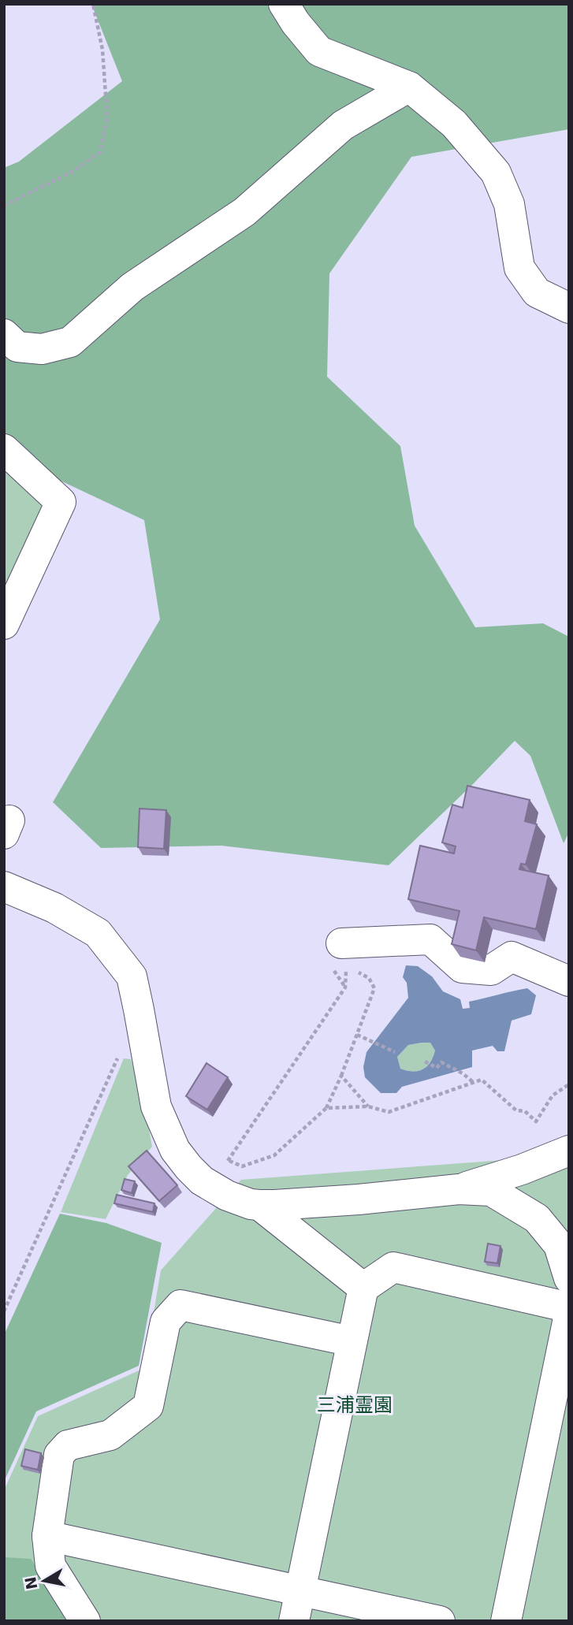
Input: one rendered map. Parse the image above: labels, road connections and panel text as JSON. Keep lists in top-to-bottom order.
{
  "parks": ["三浦霊園"],
  "north": "left"
}
